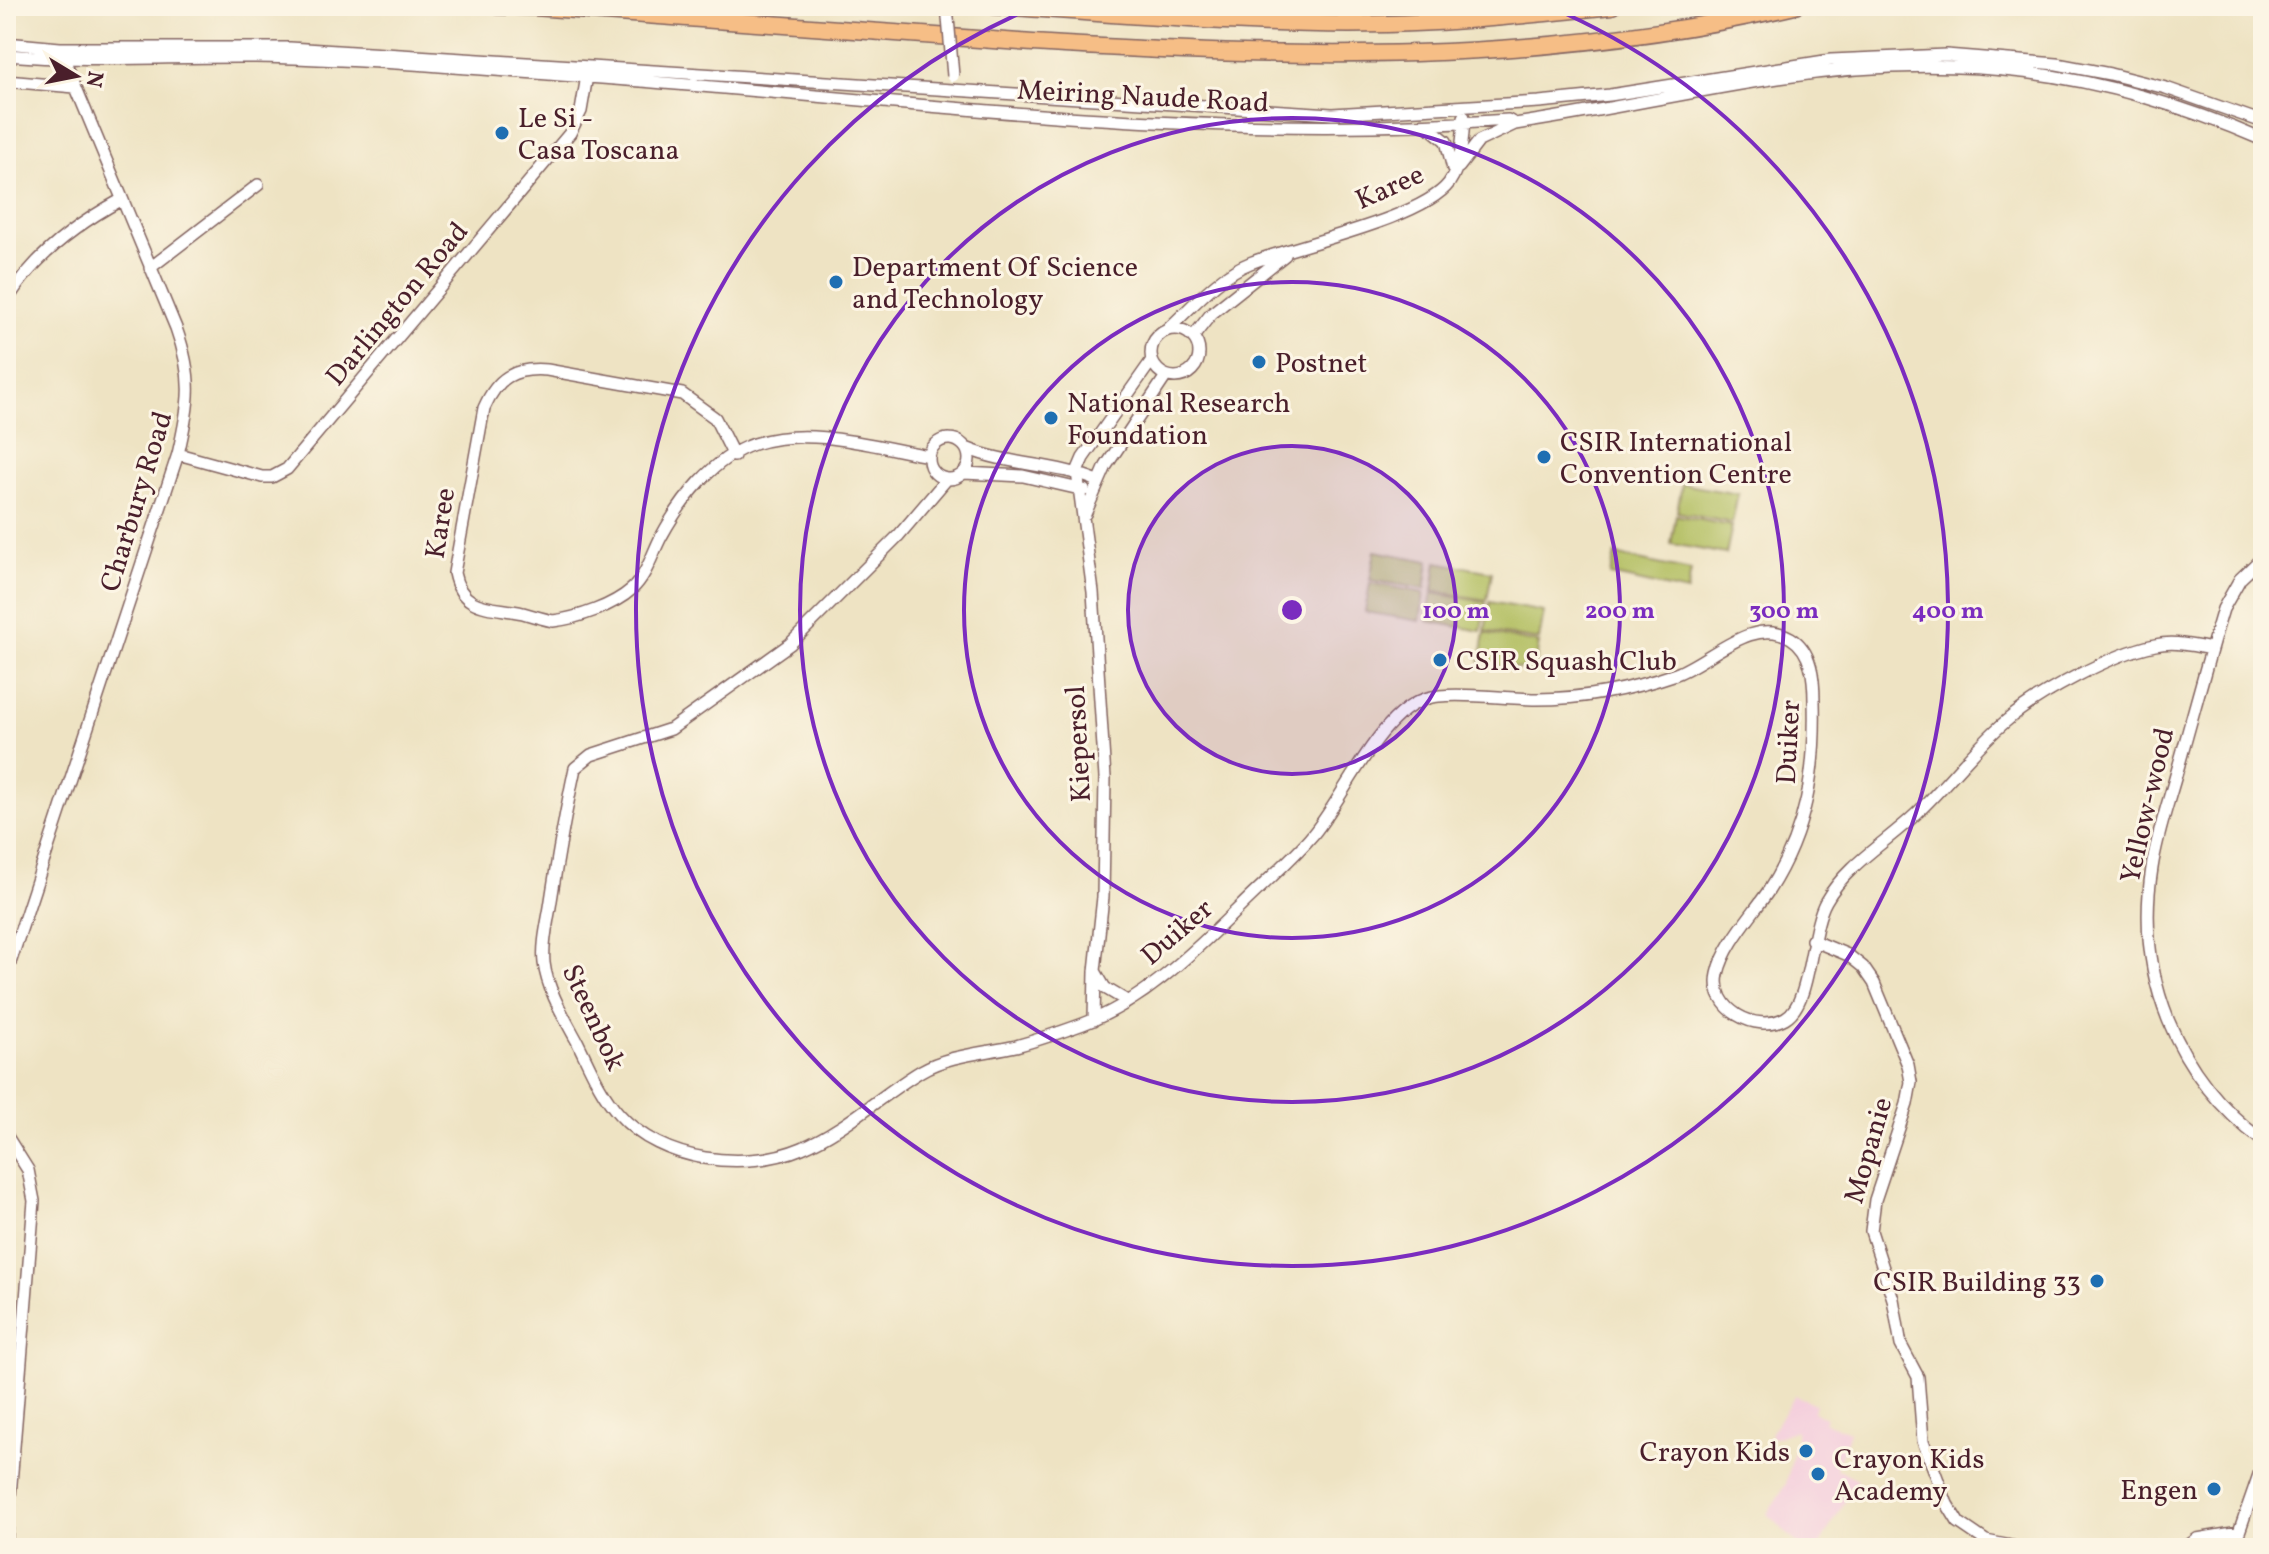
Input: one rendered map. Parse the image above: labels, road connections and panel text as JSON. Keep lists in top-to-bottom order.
{
  "streets": {
    "street": [
      "Meiring Naude Road",
      "Karee",
      "Darlington Road",
      "Charbury Road",
      "Duiker",
      "Kiepersol",
      "Yellow-wood",
      "Steenbok",
      "Mopanie"
    ]
  },
  "crossings": [
    ["Meiring Naude Road", "Karee"],
    ["Meiring Naude Road", "Darlington Road"],
    ["Meiring Naude Road", "Charbury Road"],
    ["Darlington Road", "Charbury Road"],
    ["Duiker", "Kiepersol"],
    ["Duiker", "Yellow-wood"],
    ["Duiker", "Steenbok"],
    ["Duiker", "Mopanie"],
    ["Kiepersol", "Steenbok"]
  ],
  "places": [
    "Le Si - Casa Toscana",
    "Department Of Science and Technology",
    "Postnet",
    "National Research Foundation",
    "CSIR International Convention Centre",
    "CSIR Squash Club",
    "CSIR Building 33",
    "Crayon Kids",
    "Crayon Kids Academy",
    "Engen"
  ],
  "north": "right",
  "rings": [
    "100 m",
    "200 m",
    "300 m",
    "400 m"
  ]
}
